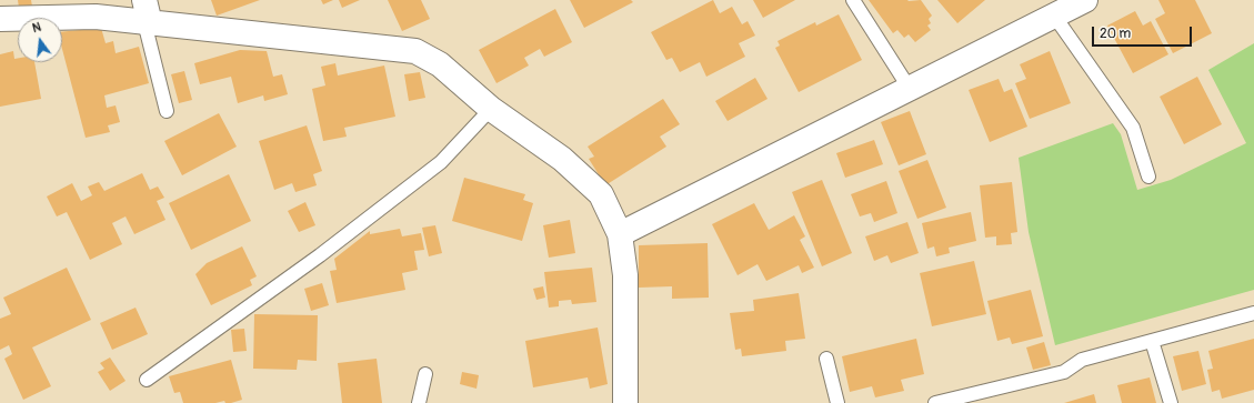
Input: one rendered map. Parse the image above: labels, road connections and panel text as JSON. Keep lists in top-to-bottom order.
{
  "scale_bar": "20 m",
  "north": "top"
}
